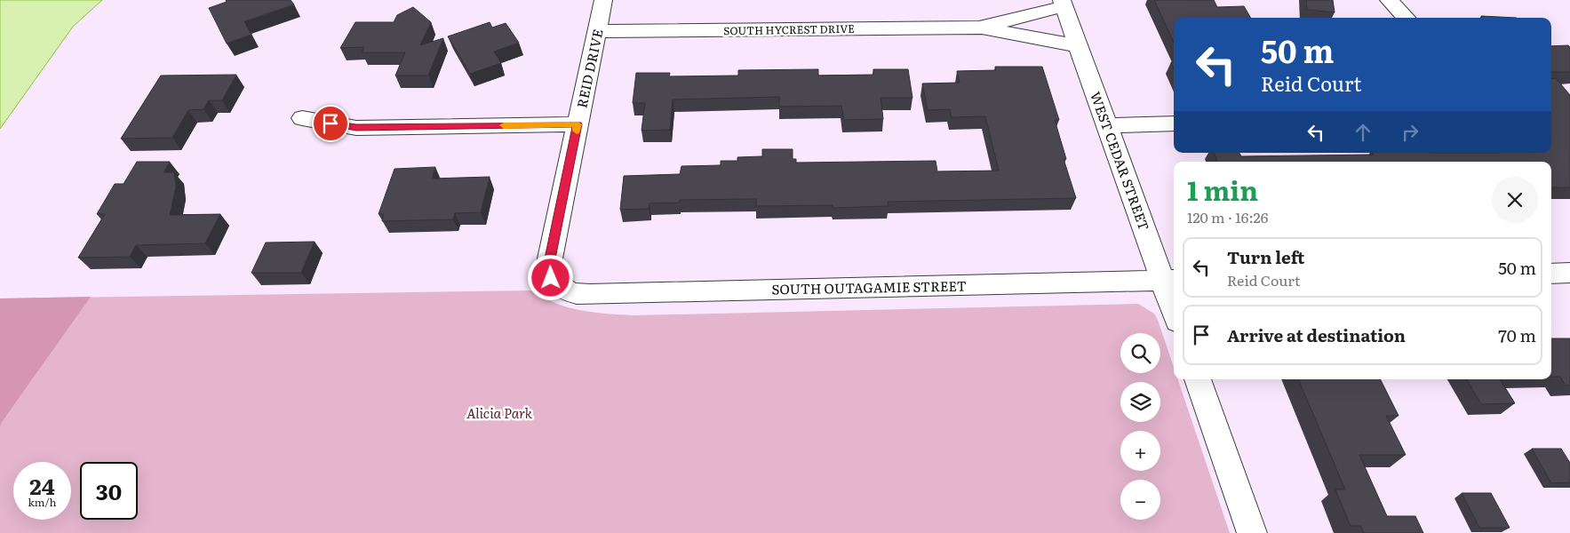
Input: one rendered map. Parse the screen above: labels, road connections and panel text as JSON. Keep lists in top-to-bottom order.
{
  "streets": {
    "street": [
      "SOUTH HYCREST DRIVE",
      "REID DRIVE",
      "WEST CEDAR STREET",
      "SOUTH OUTAGAMIE STREET"
    ]
  },
  "crossings": [
    ["SOUTH HYCREST DRIVE", "REID DRIVE"],
    ["SOUTH HYCREST DRIVE", "WEST CEDAR STREET"],
    ["REID DRIVE", "SOUTH OUTAGAMIE STREET"],
    ["WEST CEDAR STREET", "SOUTH OUTAGAMIE STREET"]
  ],
  "parks": ["Alicia Park"],
  "page": {
    "turn": ["50 m", "Reid Court"],
    "heading": ["1 min", "120 m · 16:26"],
    "list": [
      {
        "name": "Turn left",
        "note": "Reid Court",
        "value": "50 m"
      },
      {
        "name": "Arrive at destination",
        "value": "70 m"
      }
    ],
    "map_buttons": ["+", "−"],
    "speed": "24 km/h",
    "limit": "30"
  }
}
